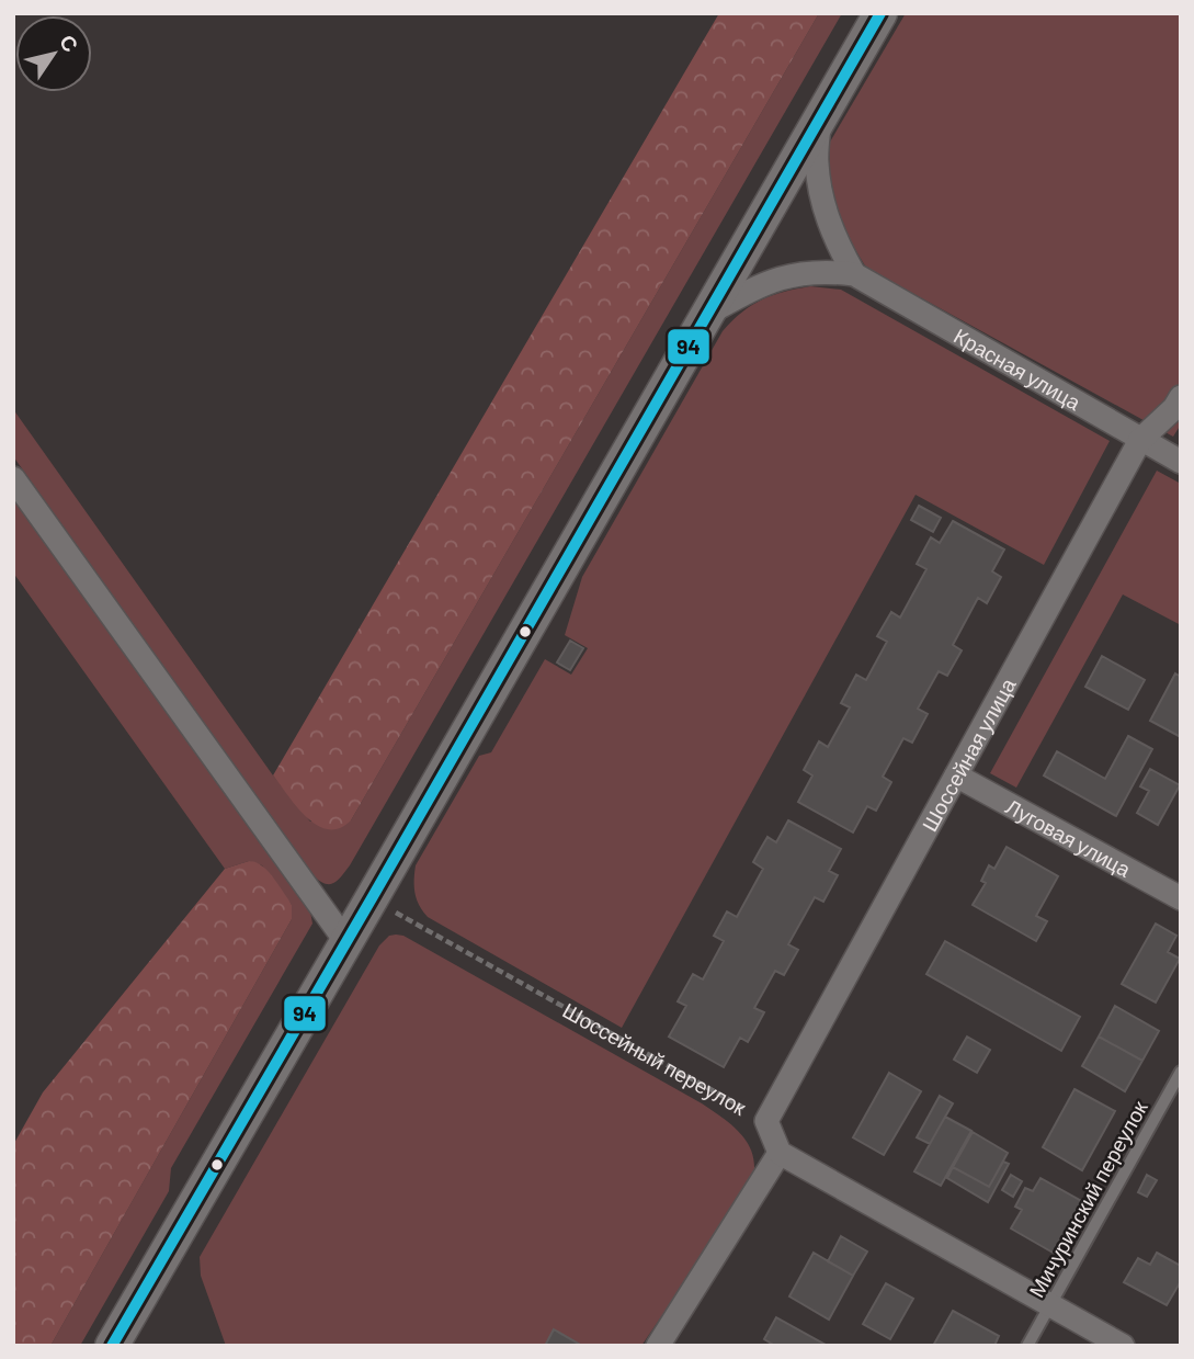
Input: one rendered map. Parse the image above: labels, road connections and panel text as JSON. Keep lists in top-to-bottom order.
{
  "streets": {
    "street": [
      "Красная улица",
      "Шоссейная улица",
      "Луговая улица",
      "Шоссейный переулок"
    ],
    "lane": ["Мичуринский переулок"]
  },
  "crossings": [
    ["Красная улица", "Шоссейная улица"],
    ["Шоссейная улица", "Луговая улица"],
    ["Шоссейная улица", "Шоссейный переулок"]
  ],
  "lines": ["transit line 94"],
  "north": "top right"
}
